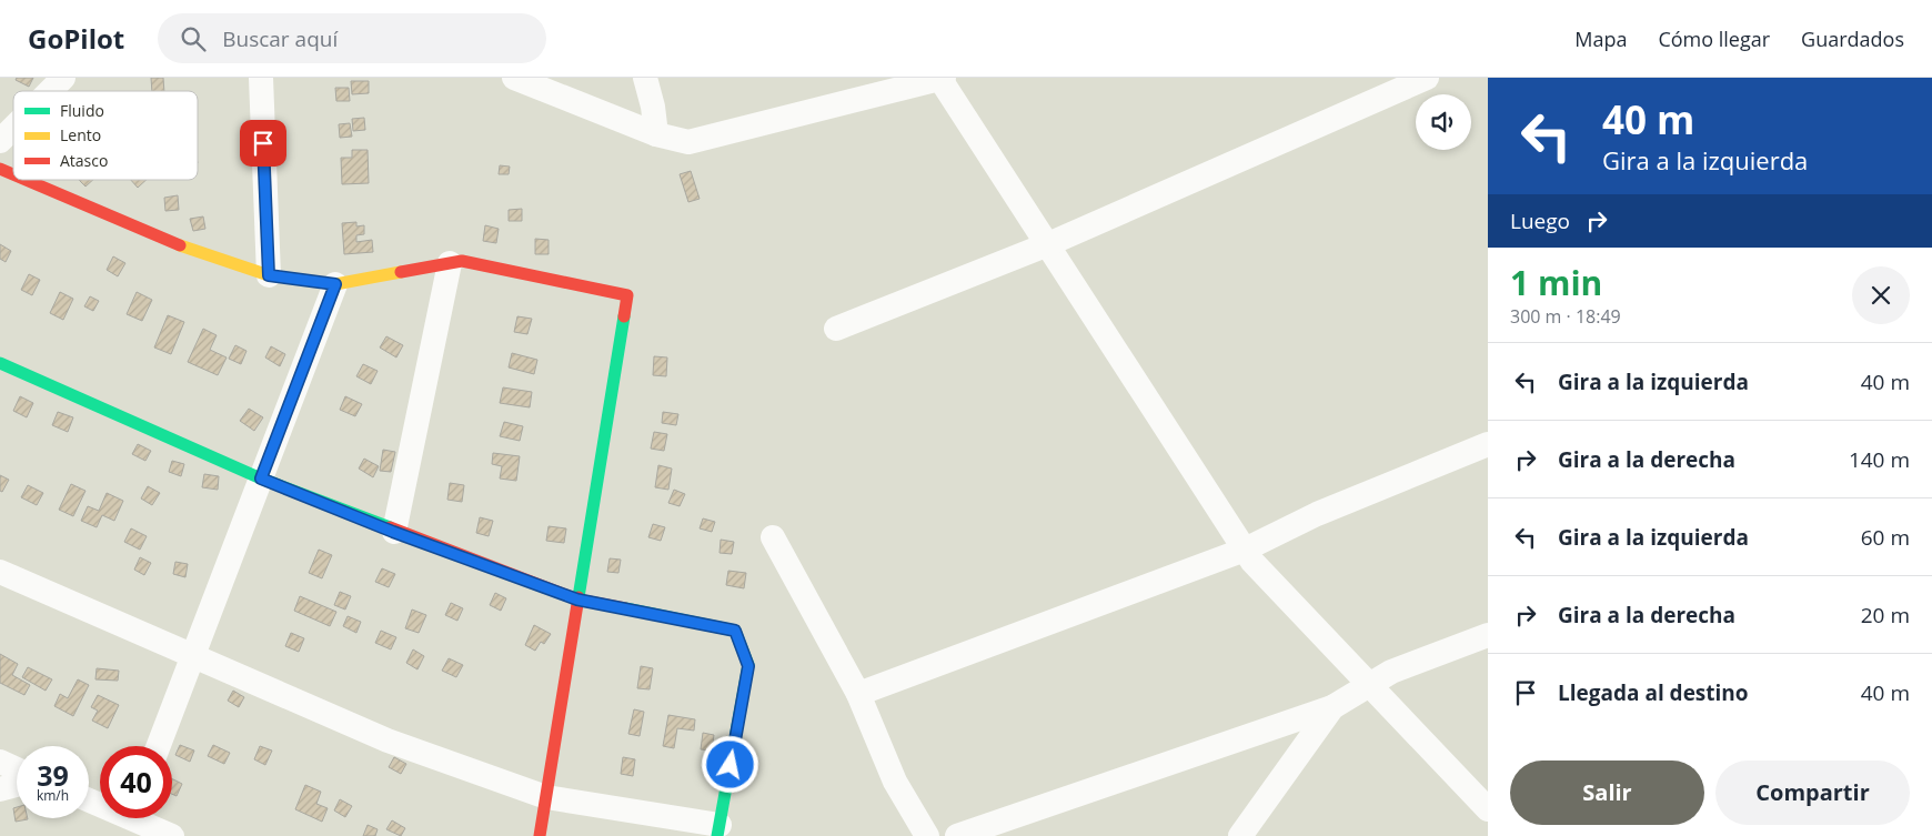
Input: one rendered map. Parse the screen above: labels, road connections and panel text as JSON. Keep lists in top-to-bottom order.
{
  "legend": ["Fluido", "Lento", "Atasco"],
  "page": {
    "header": "GoPilot",
    "search": "Buscar aquí",
    "nav": ["Mapa", "Cómo llegar", "Guardados"],
    "turn": ["40 m", "Gira a la izquierda"],
    "then": "Luego",
    "heading": ["1 min", "300 m · 18:49"],
    "list": [
      {
        "name": "Gira a la izquierda",
        "value": "40 m"
      },
      {
        "name": "Gira a la derecha",
        "value": "140 m"
      },
      {
        "name": "Gira a la izquierda",
        "value": "60 m"
      },
      {
        "name": "Gira a la derecha",
        "value": "20 m"
      },
      {
        "name": "Llegada al destino",
        "value": "40 m"
      }
    ],
    "speed": "39 km/h",
    "limit": "40",
    "buttons": ["Salir", "Compartir"]
  }
}
